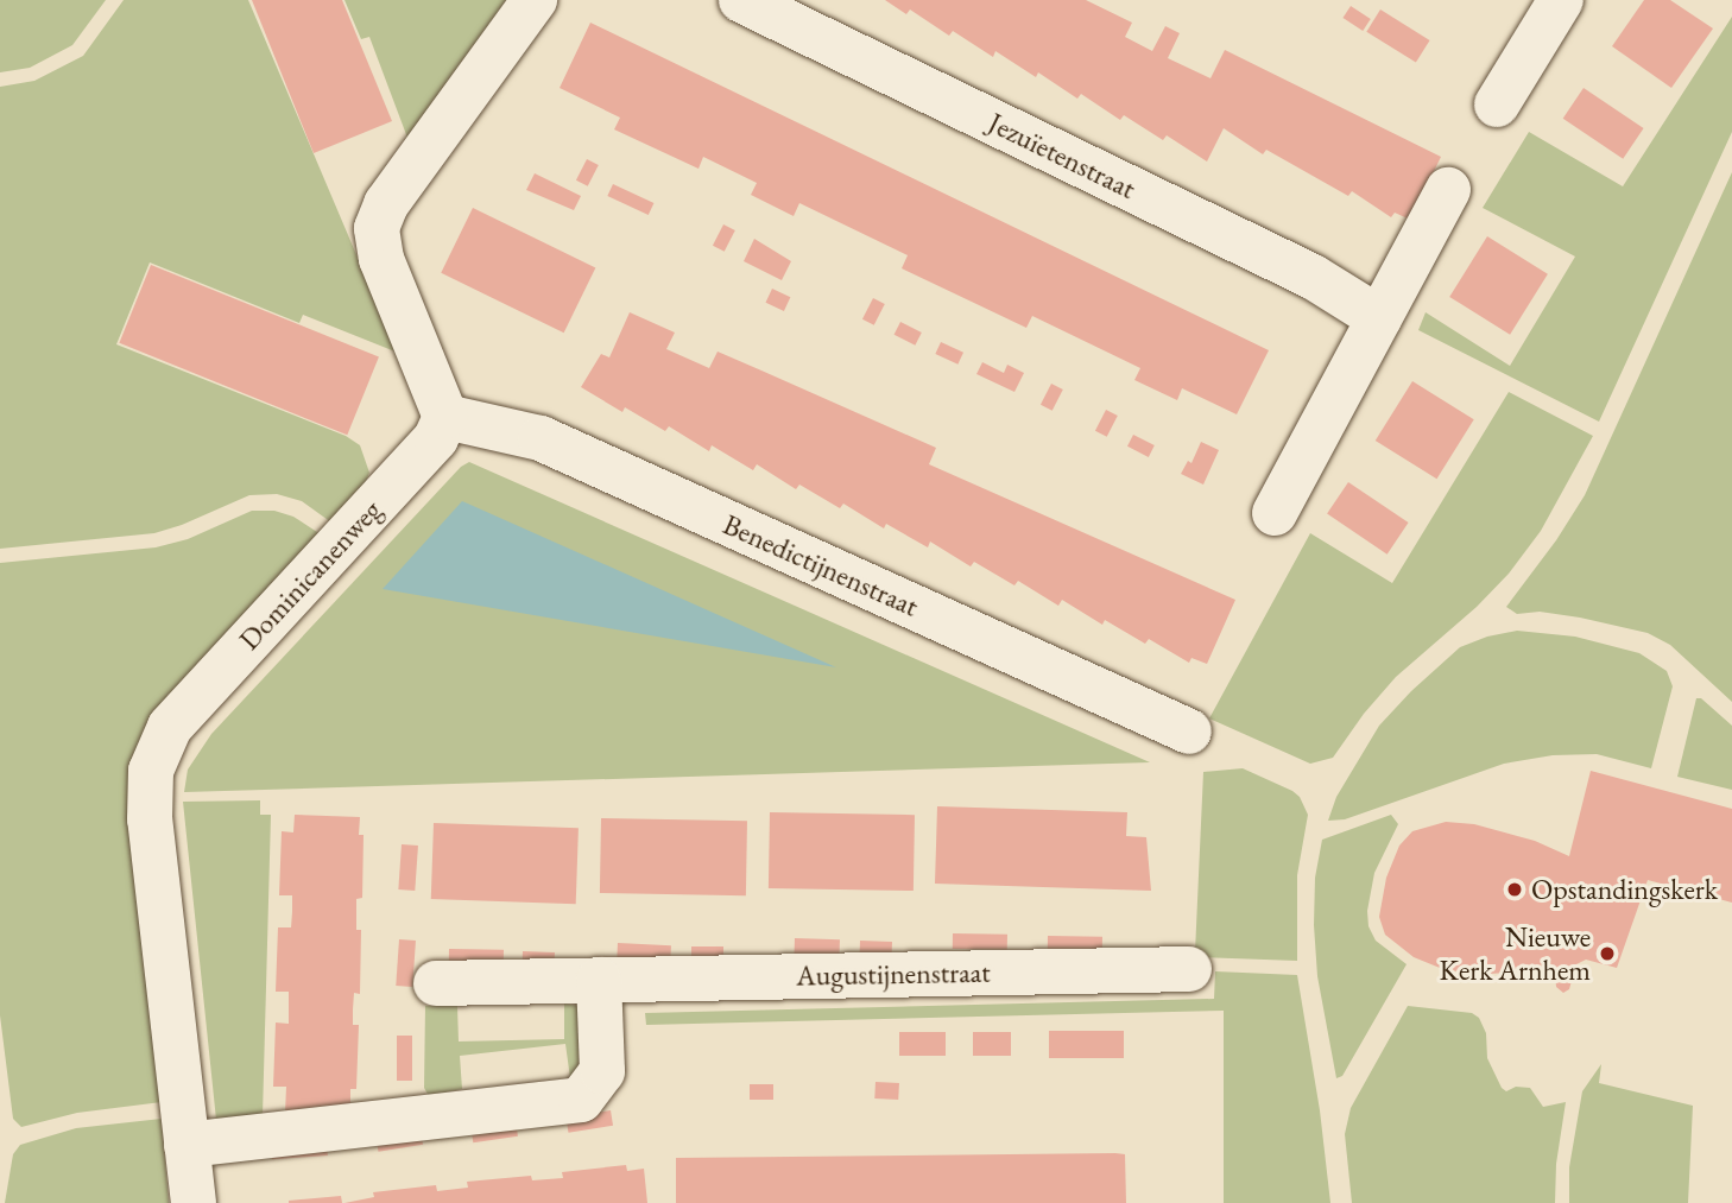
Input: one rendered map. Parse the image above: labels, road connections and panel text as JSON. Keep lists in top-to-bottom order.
{
  "streets": {
    "street": [
      "Jezuïetenstraat",
      "Benedictijnenstraat",
      "Dominicanenweg",
      "Augustijnenstraat"
    ]
  },
  "crossings": [
    ["Benedictijnenstraat", "Dominicanenweg"]
  ],
  "places": ["Opstandingskerk", "Nieuwe Kerk Arnhem"]
}
